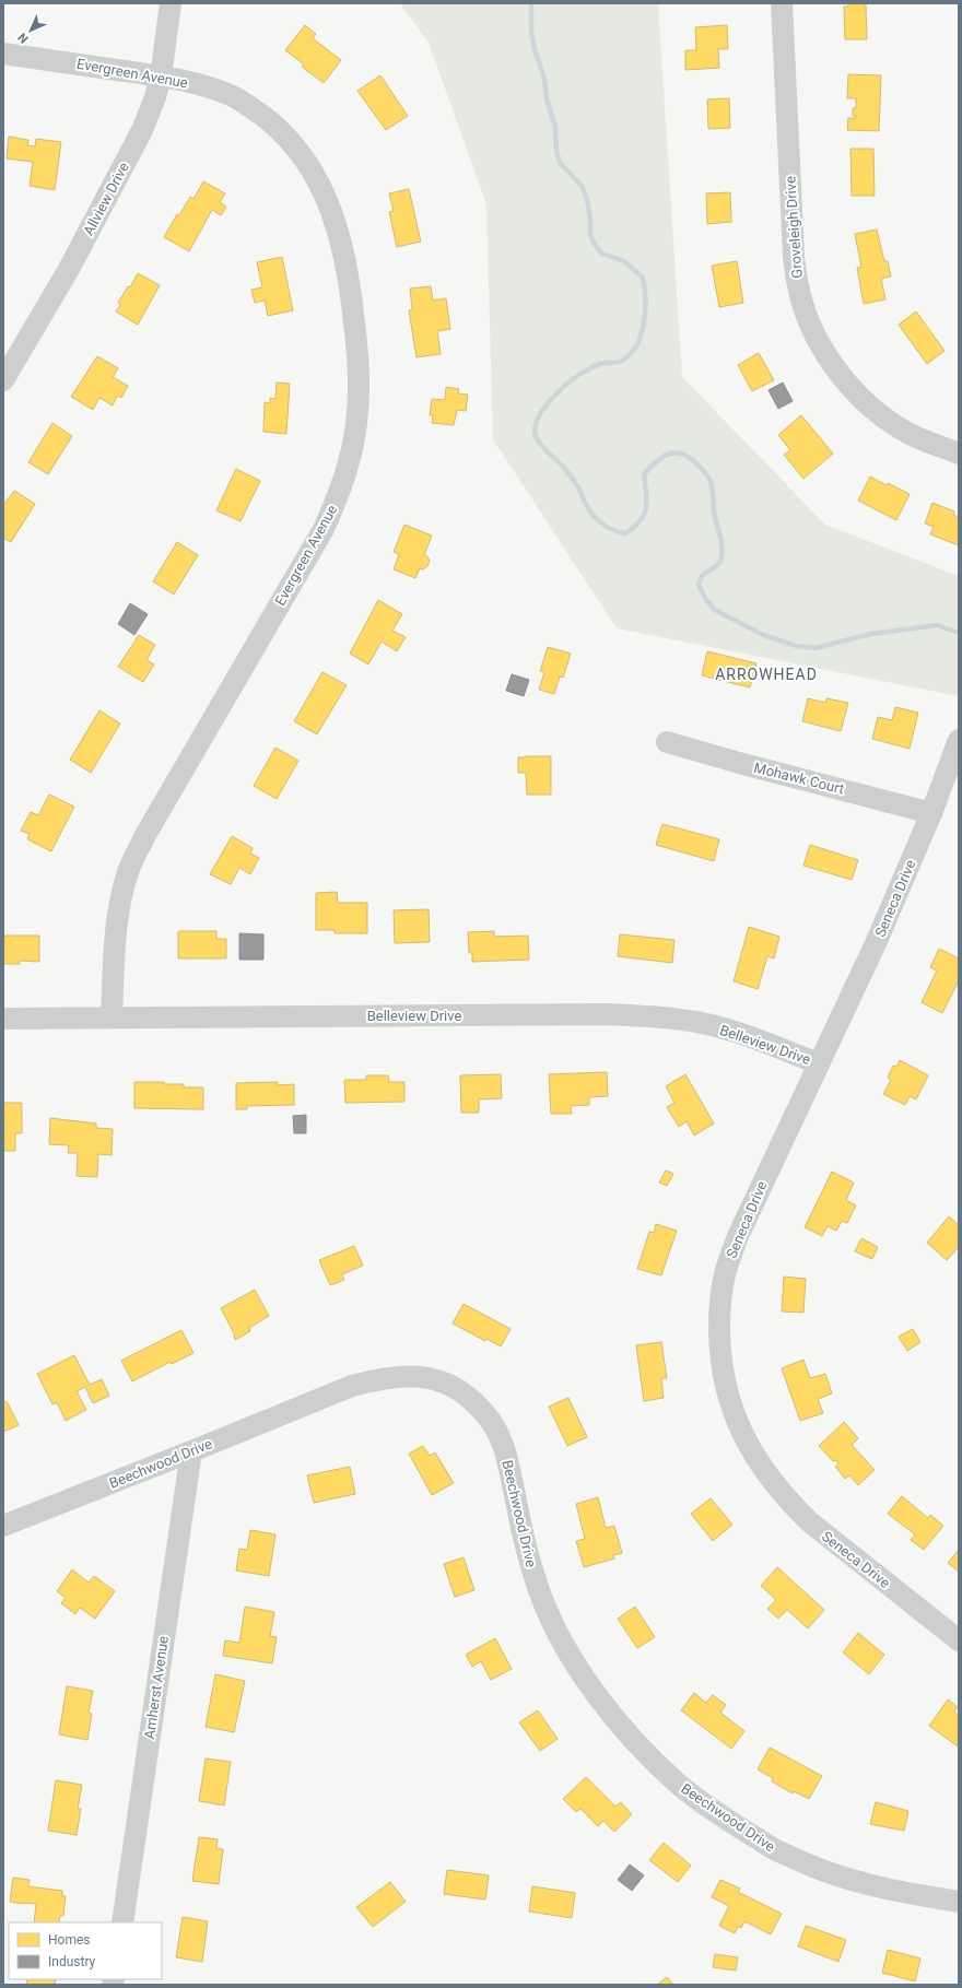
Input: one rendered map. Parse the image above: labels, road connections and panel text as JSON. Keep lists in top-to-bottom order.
{
  "streets": {
    "street": [
      "Evergreen Avenue",
      "Allview Drive",
      "Groveleigh Drive",
      "Mohawk Court",
      "Seneca Drive",
      "Belleview Drive",
      "Beechwood Drive",
      "Amherst Avenue"
    ]
  },
  "crossings": [
    ["Evergreen Avenue", "Allview Drive"],
    ["Evergreen Avenue", "Belleview Drive"],
    ["Mohawk Court", "Seneca Drive"],
    ["Seneca Drive", "Belleview Drive"],
    ["Beechwood Drive", "Amherst Avenue"]
  ],
  "districts": ["ARROWHEAD"],
  "legend": ["Homes", "Industry"],
  "north": "bottom left"
}
